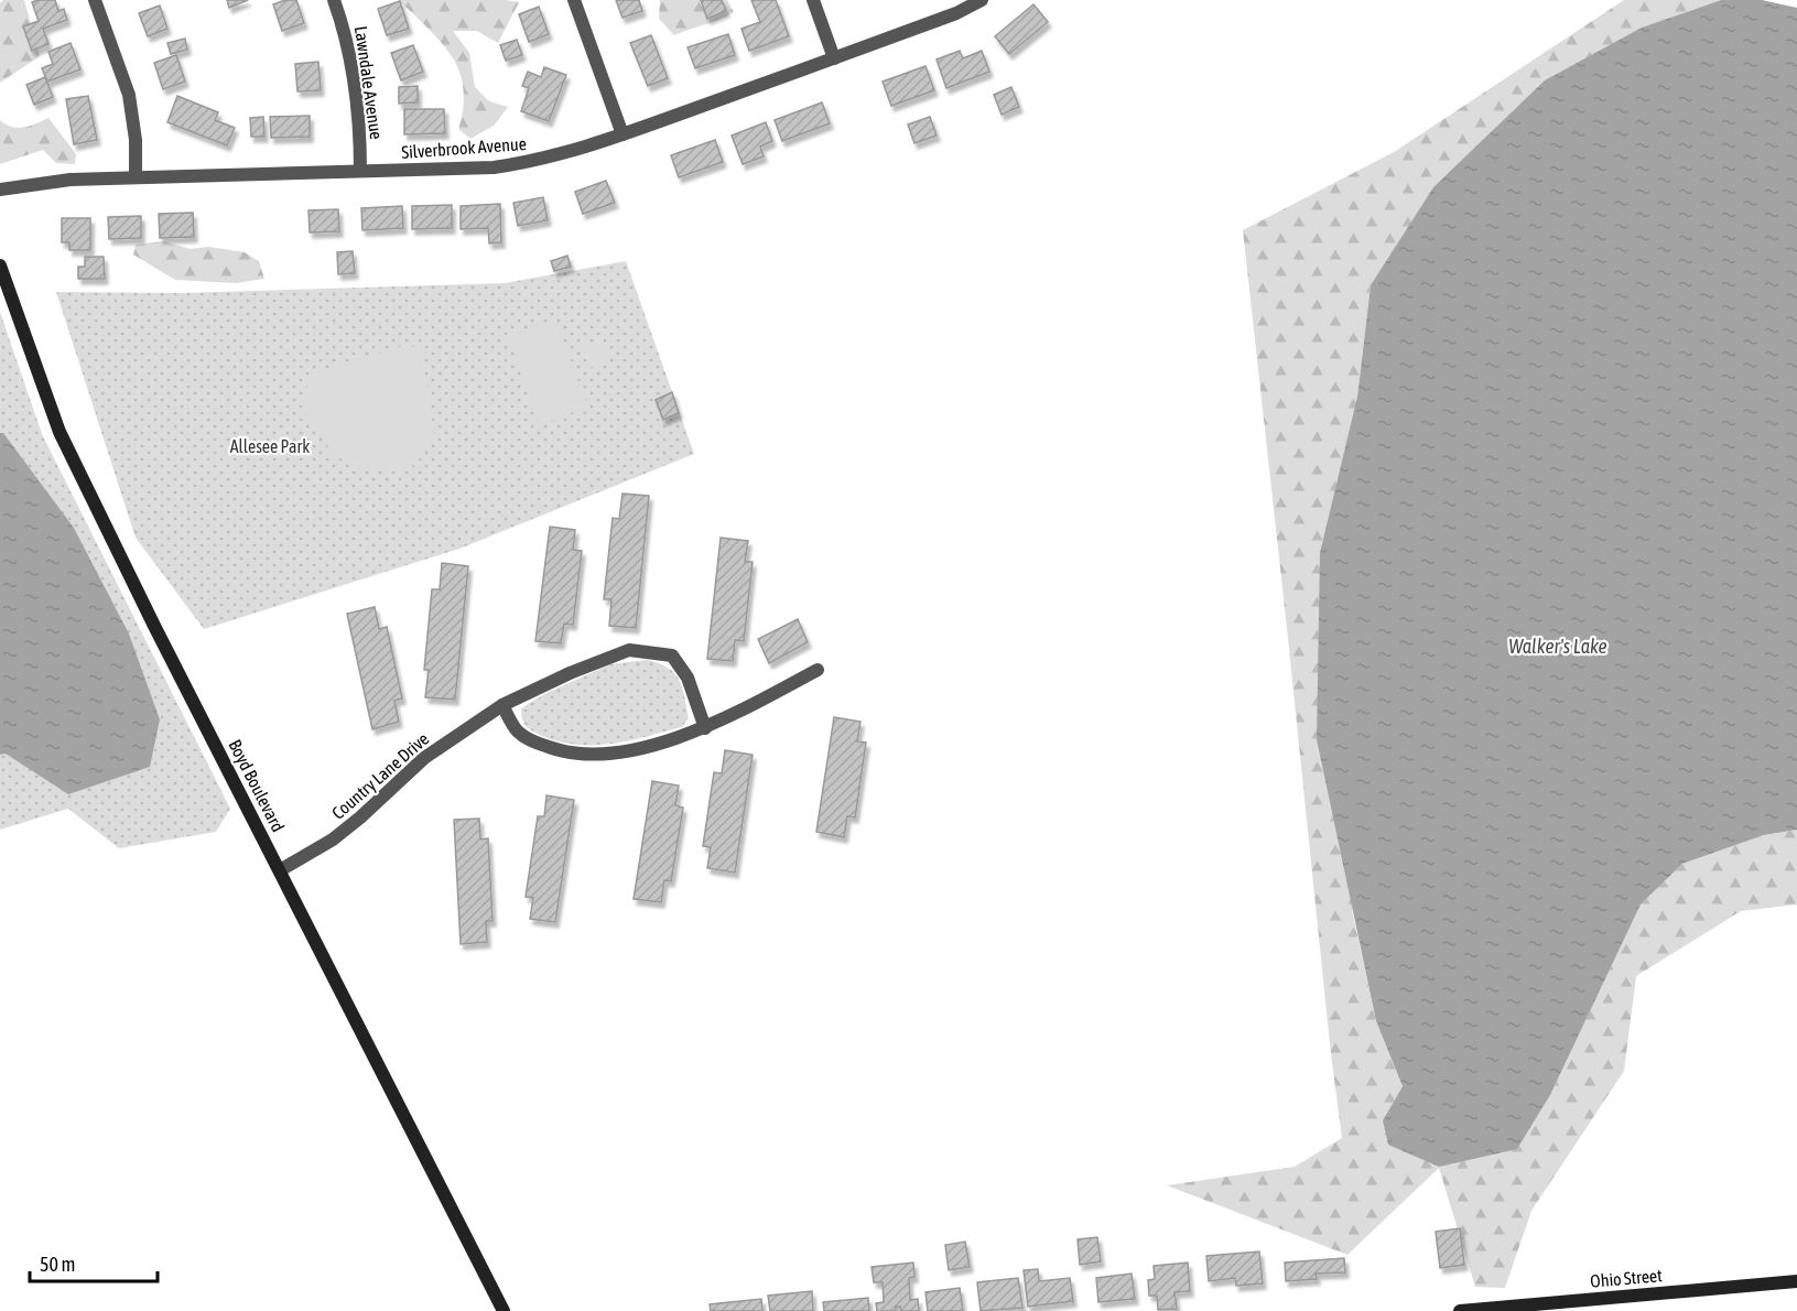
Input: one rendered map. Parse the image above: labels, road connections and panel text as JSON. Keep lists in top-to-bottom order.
{
  "streets": {
    "street": [
      "Lawndale Avenue",
      "Silverbrook Avenue",
      "Country Lane Drive",
      "Boyd Boulevard",
      "Ohio Street"
    ]
  },
  "crossings": [
    ["Lawndale Avenue", "Silverbrook Avenue"],
    ["Country Lane Drive", "Boyd Boulevard"]
  ],
  "water": ["Walker's Lake"],
  "parks": ["Allesee Park"],
  "scale_bar": "50 m"
}
